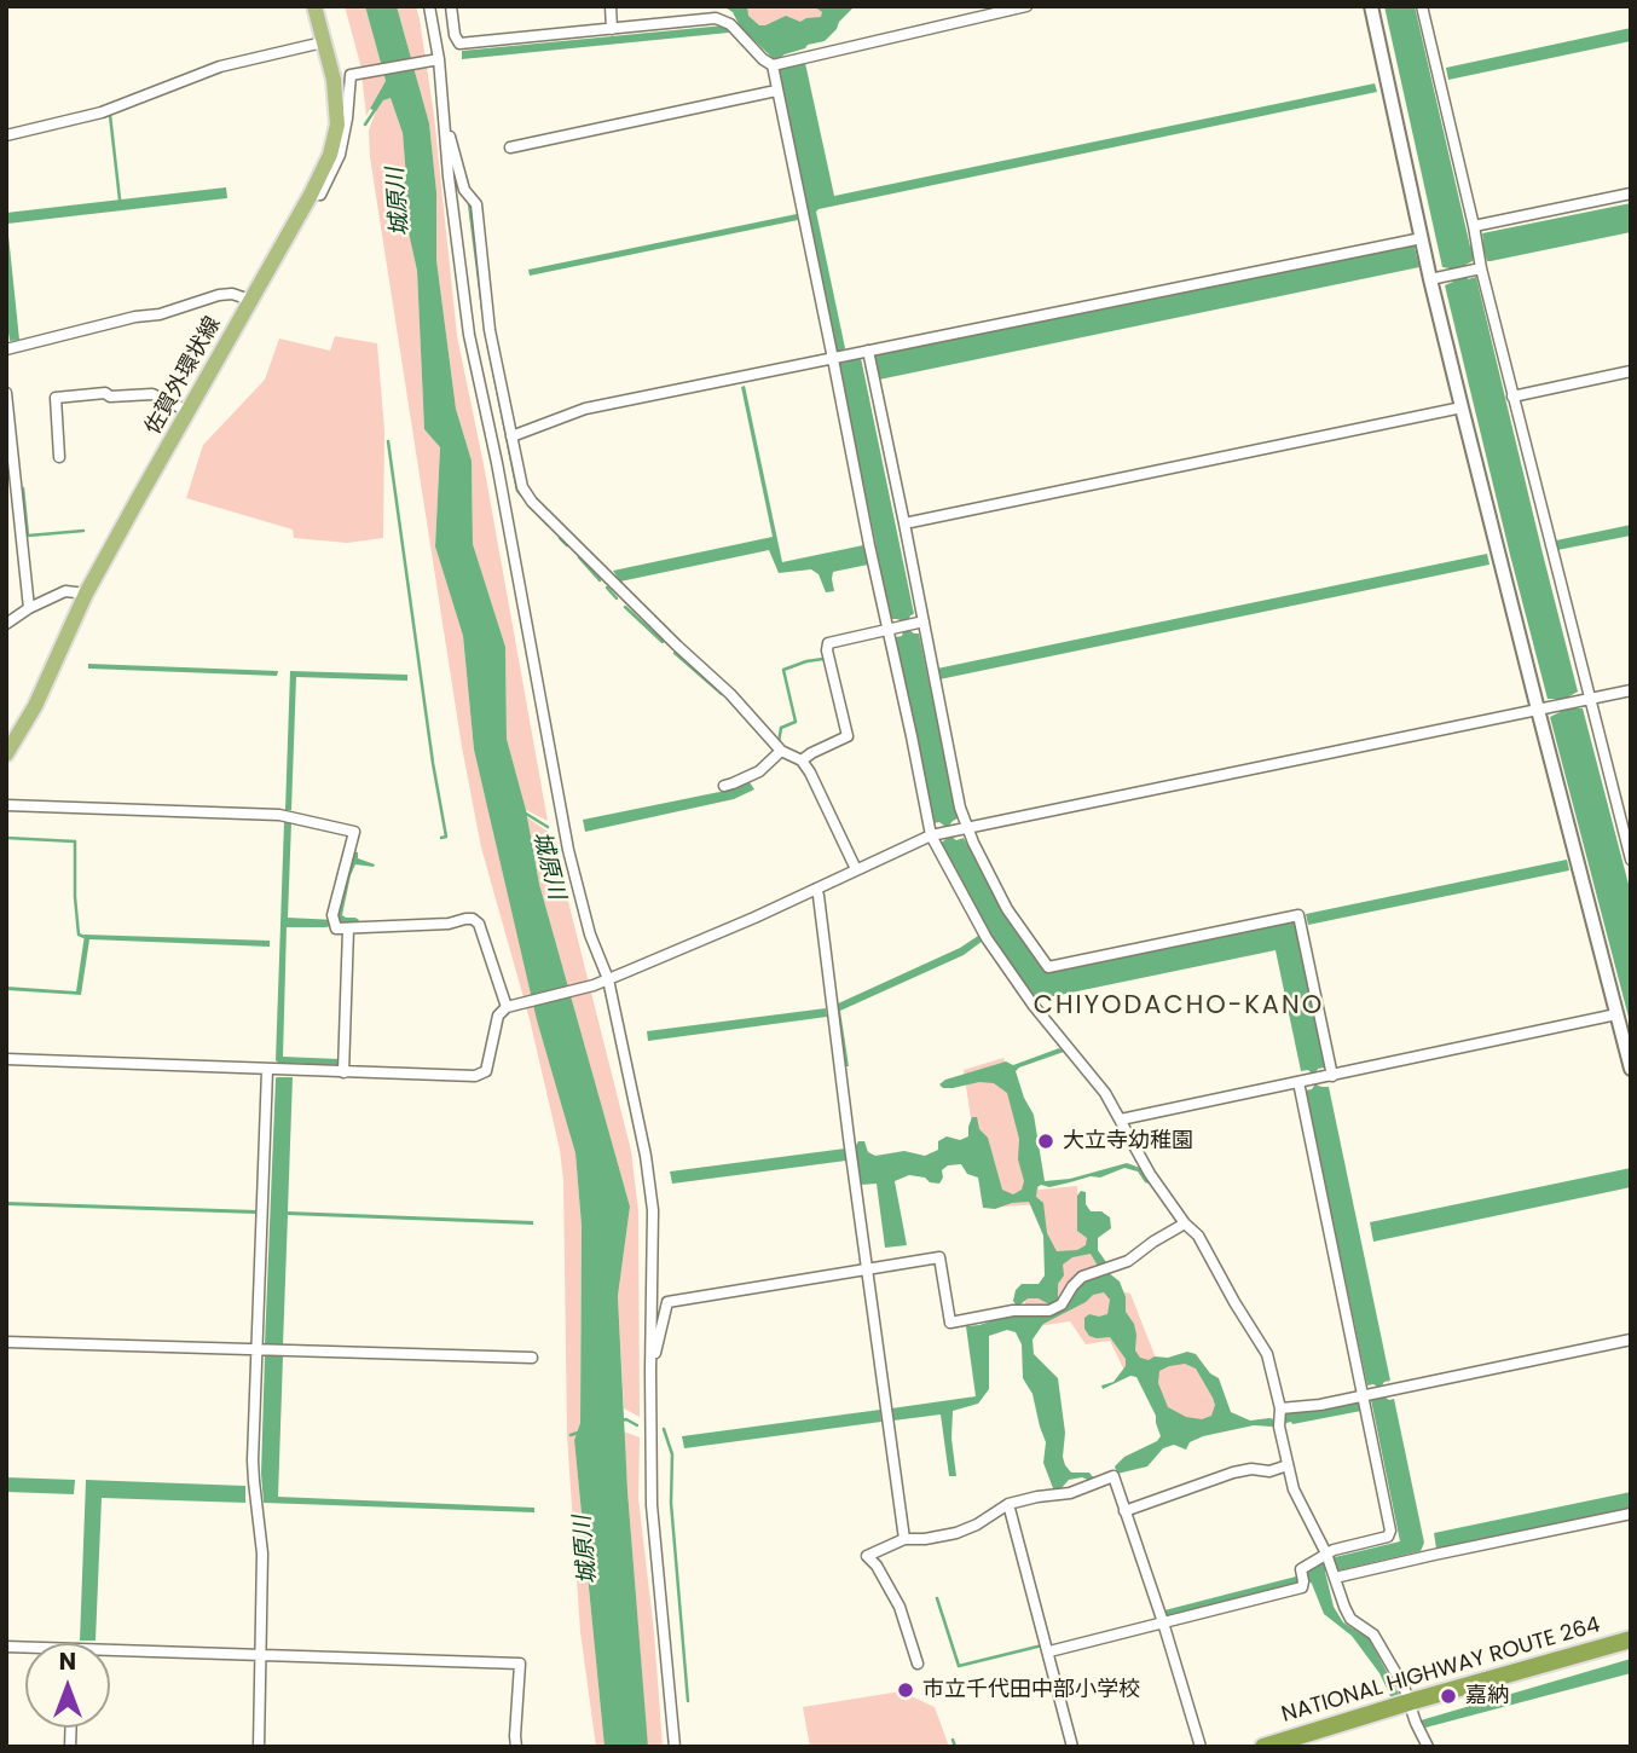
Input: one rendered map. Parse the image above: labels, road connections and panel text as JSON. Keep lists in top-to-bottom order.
{
  "streets": {
    "highway": ["NATIONAL HIGHWAY ROUTE 264"],
    "main road": ["佐賀外環状線"]
  },
  "districts": ["CHIYODACHO-KANO"],
  "water": ["城原川"],
  "places": ["大立寺幼稚園", "市立千代田中部小学校", "嘉納"],
  "north": "top"
}
